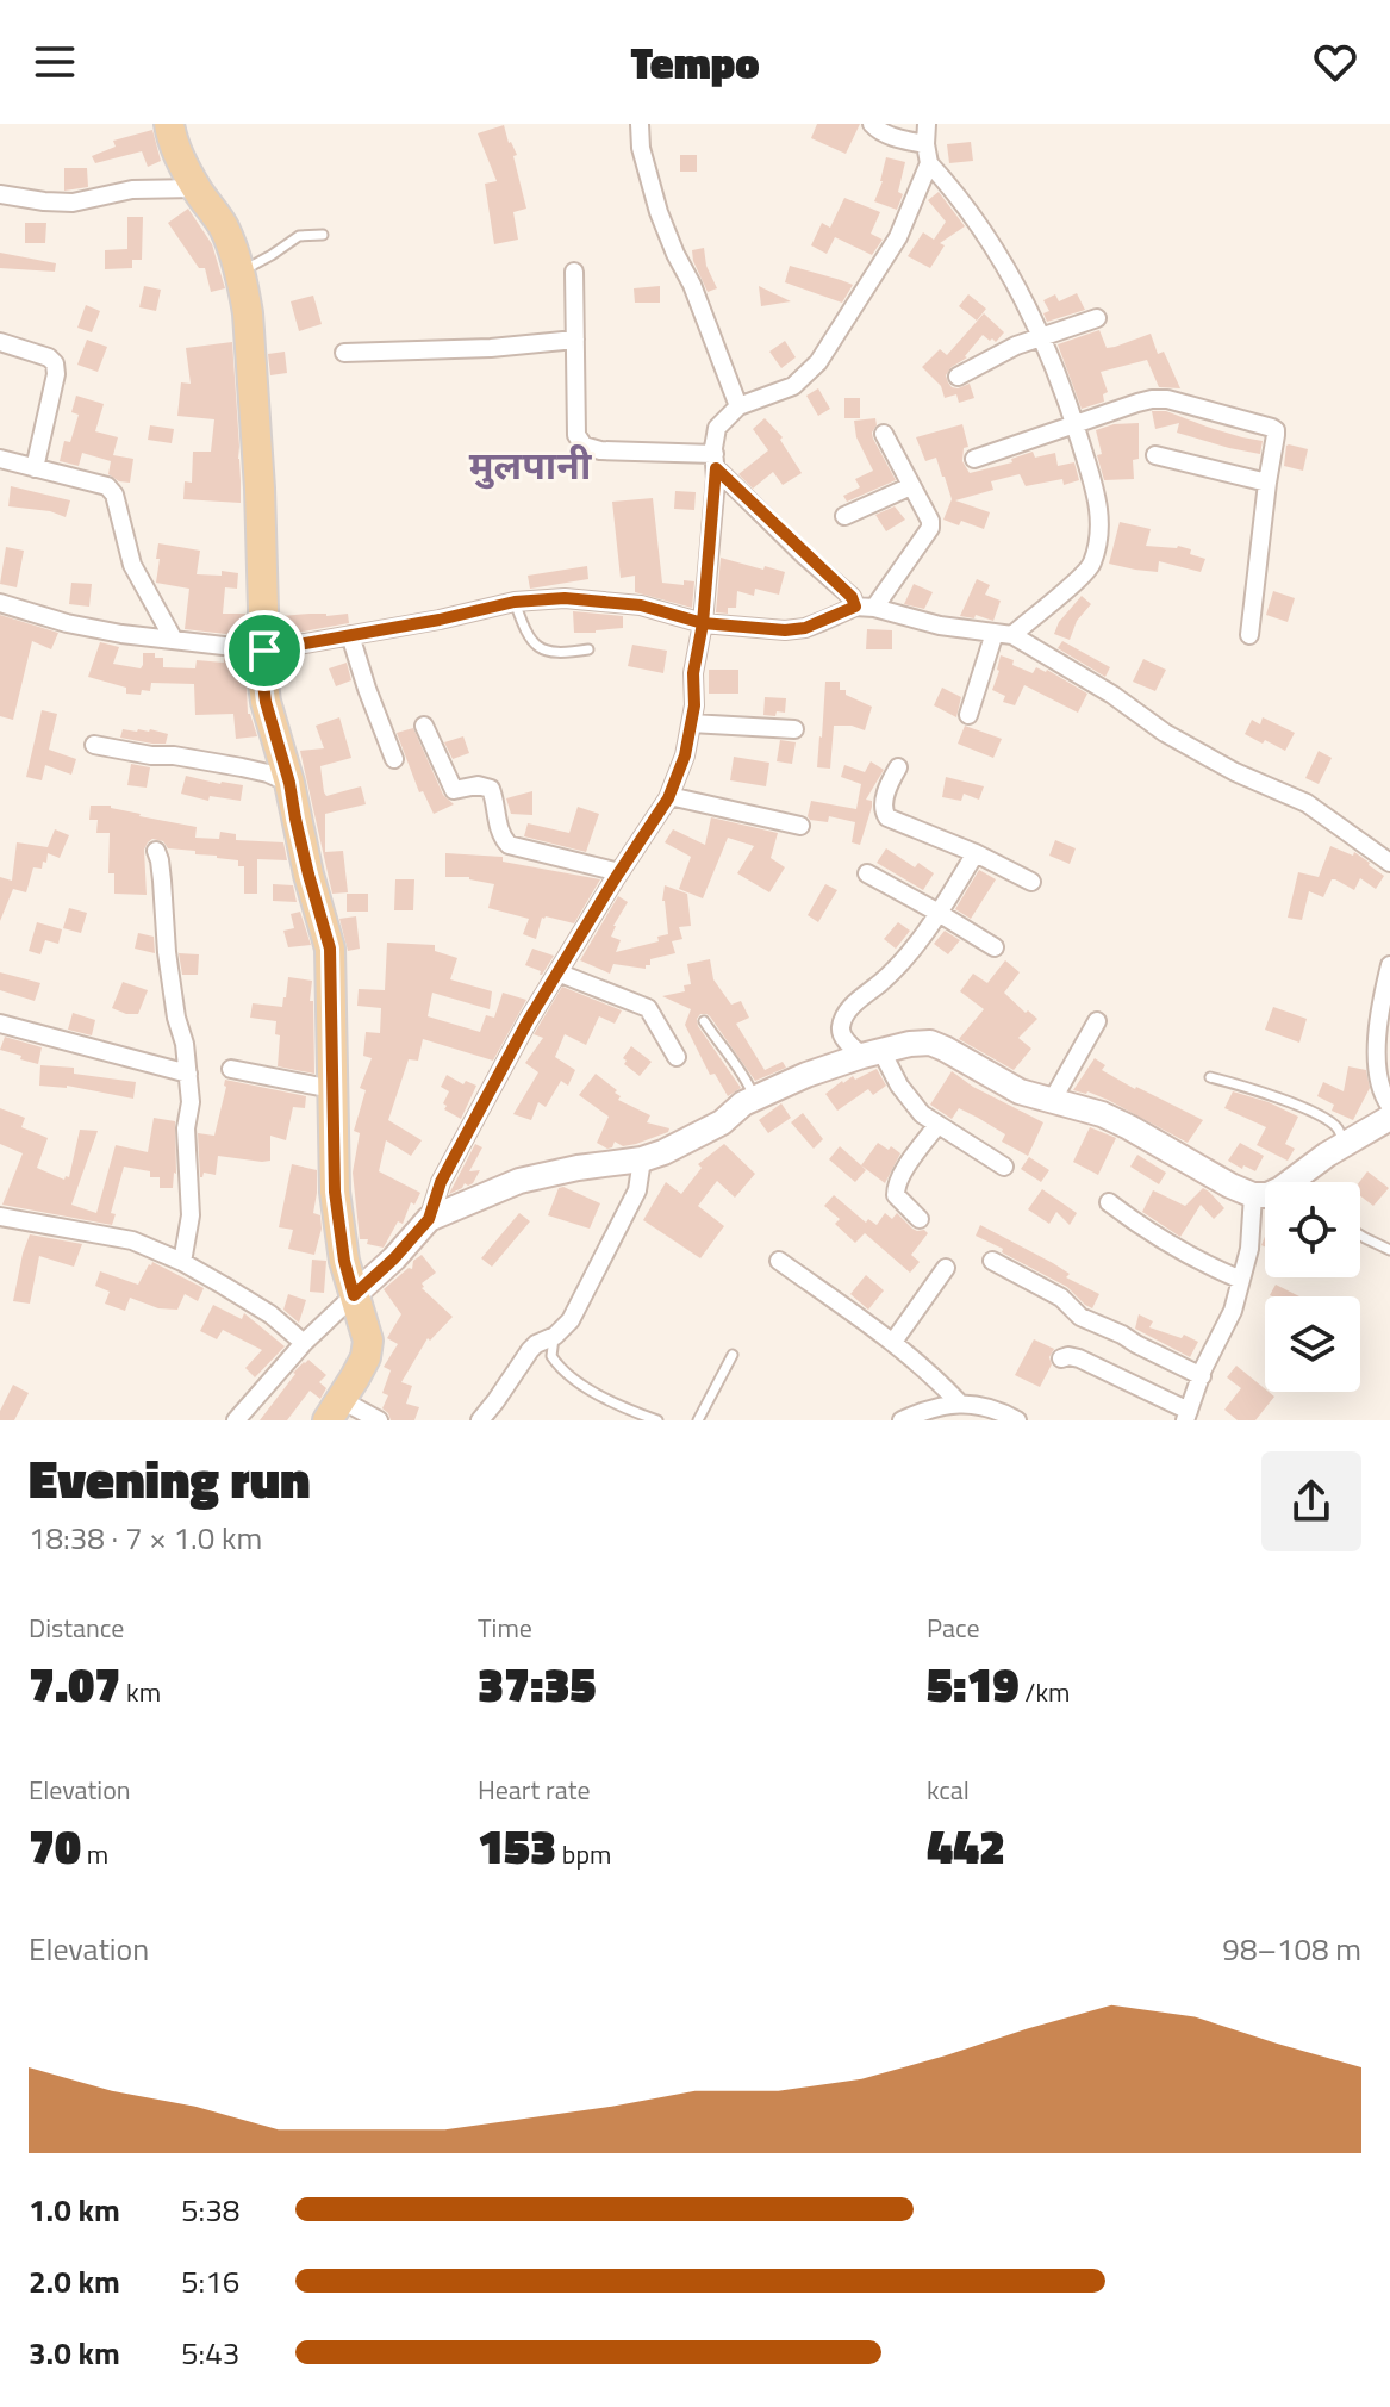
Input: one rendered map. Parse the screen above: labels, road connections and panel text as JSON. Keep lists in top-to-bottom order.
{
  "districts": ["मुलपानी"],
  "page": {
    "header": "Tempo",
    "heading": ["Evening run", "18:38 · 7 × 1.0 km"],
    "stats": [
      ["Distance", "7.07 km"],
      ["Time", "37:35"],
      ["Pace", "5:19 /km"],
      ["Elevation", "70 m"],
      ["Heart rate", "153 bpm"],
      ["kcal", "442"]
    ],
    "chart": ["Elevation", "98–108 m"],
    "list": [
      {
        "name": "1.0 km",
        "note": "5:38"
      },
      {
        "name": "2.0 km",
        "note": "5:16"
      },
      {
        "name": "3.0 km",
        "note": "5:43"
      }
    ]
  }
}
